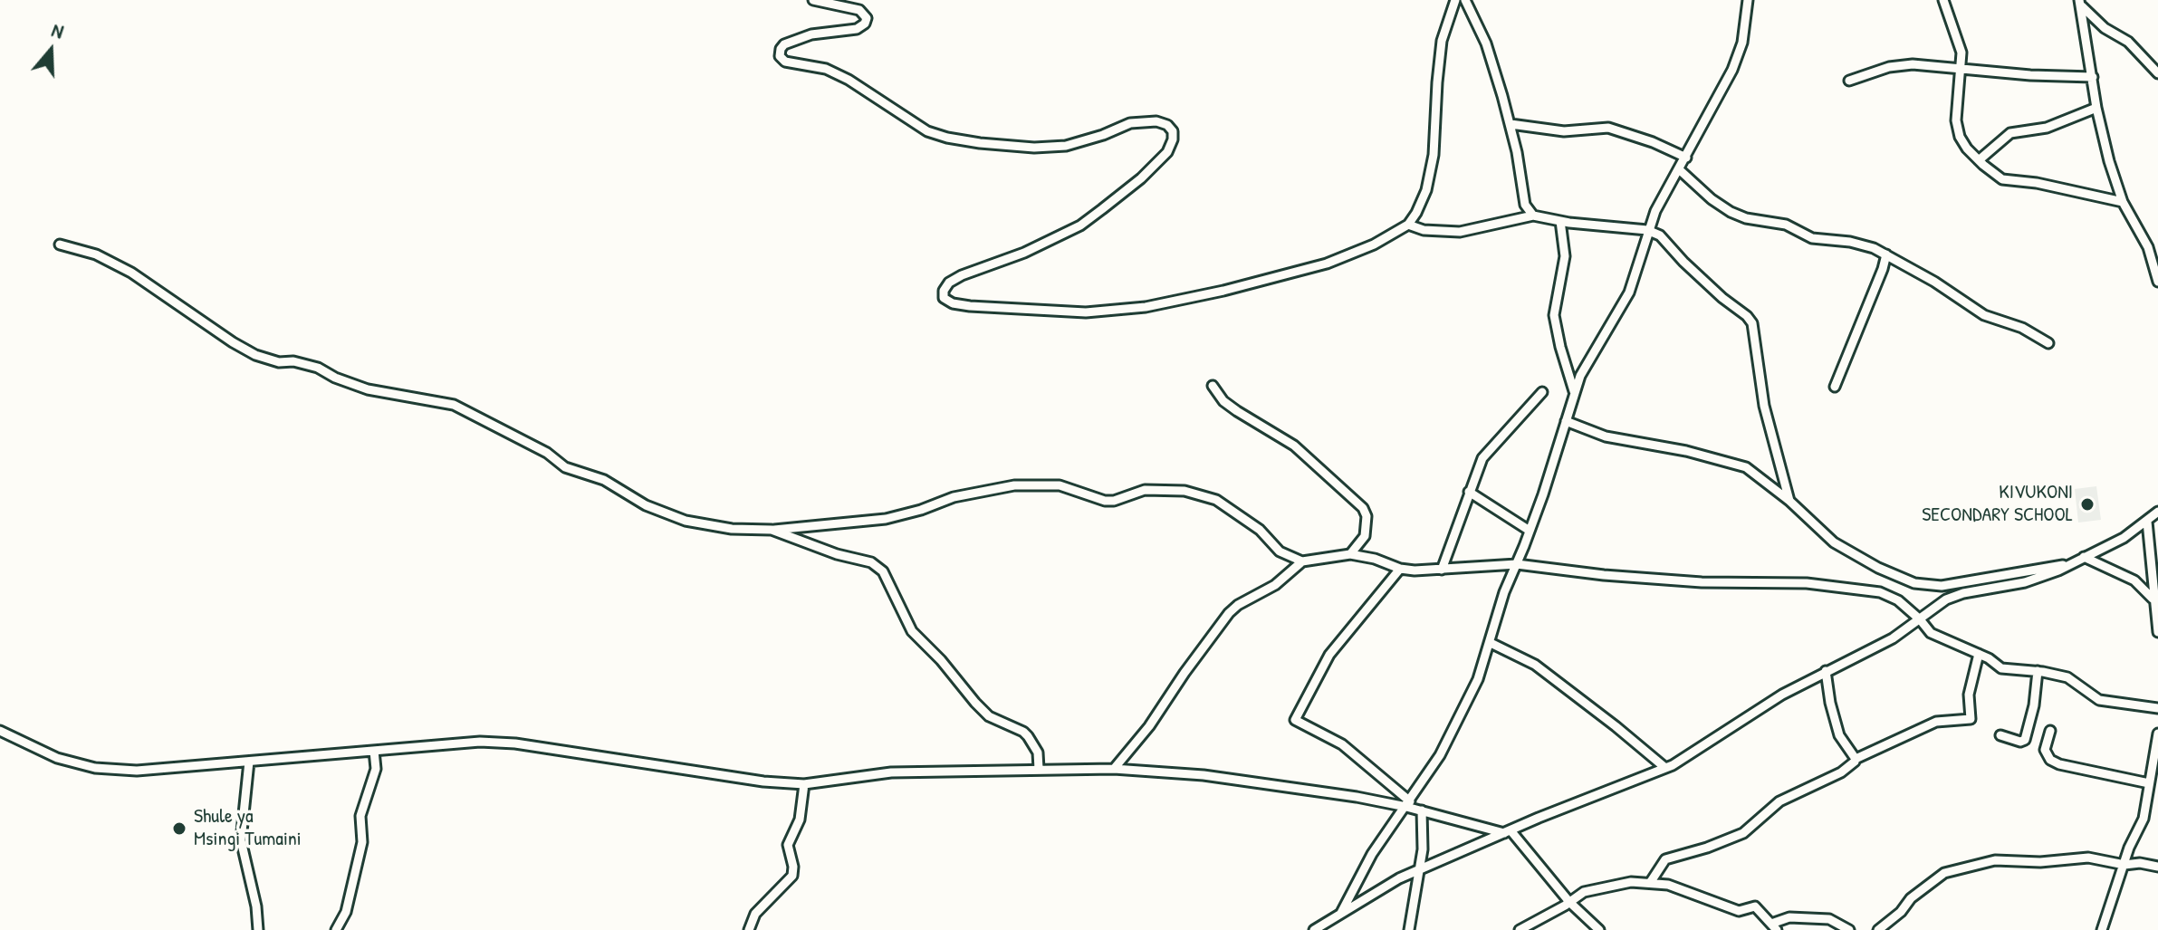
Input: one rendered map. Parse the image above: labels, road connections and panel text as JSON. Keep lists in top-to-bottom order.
{
  "places": ["KIVUKONI SECONDARY SCHOOL", "Shule ya Msingi Tumaini"],
  "north": "top"
}
